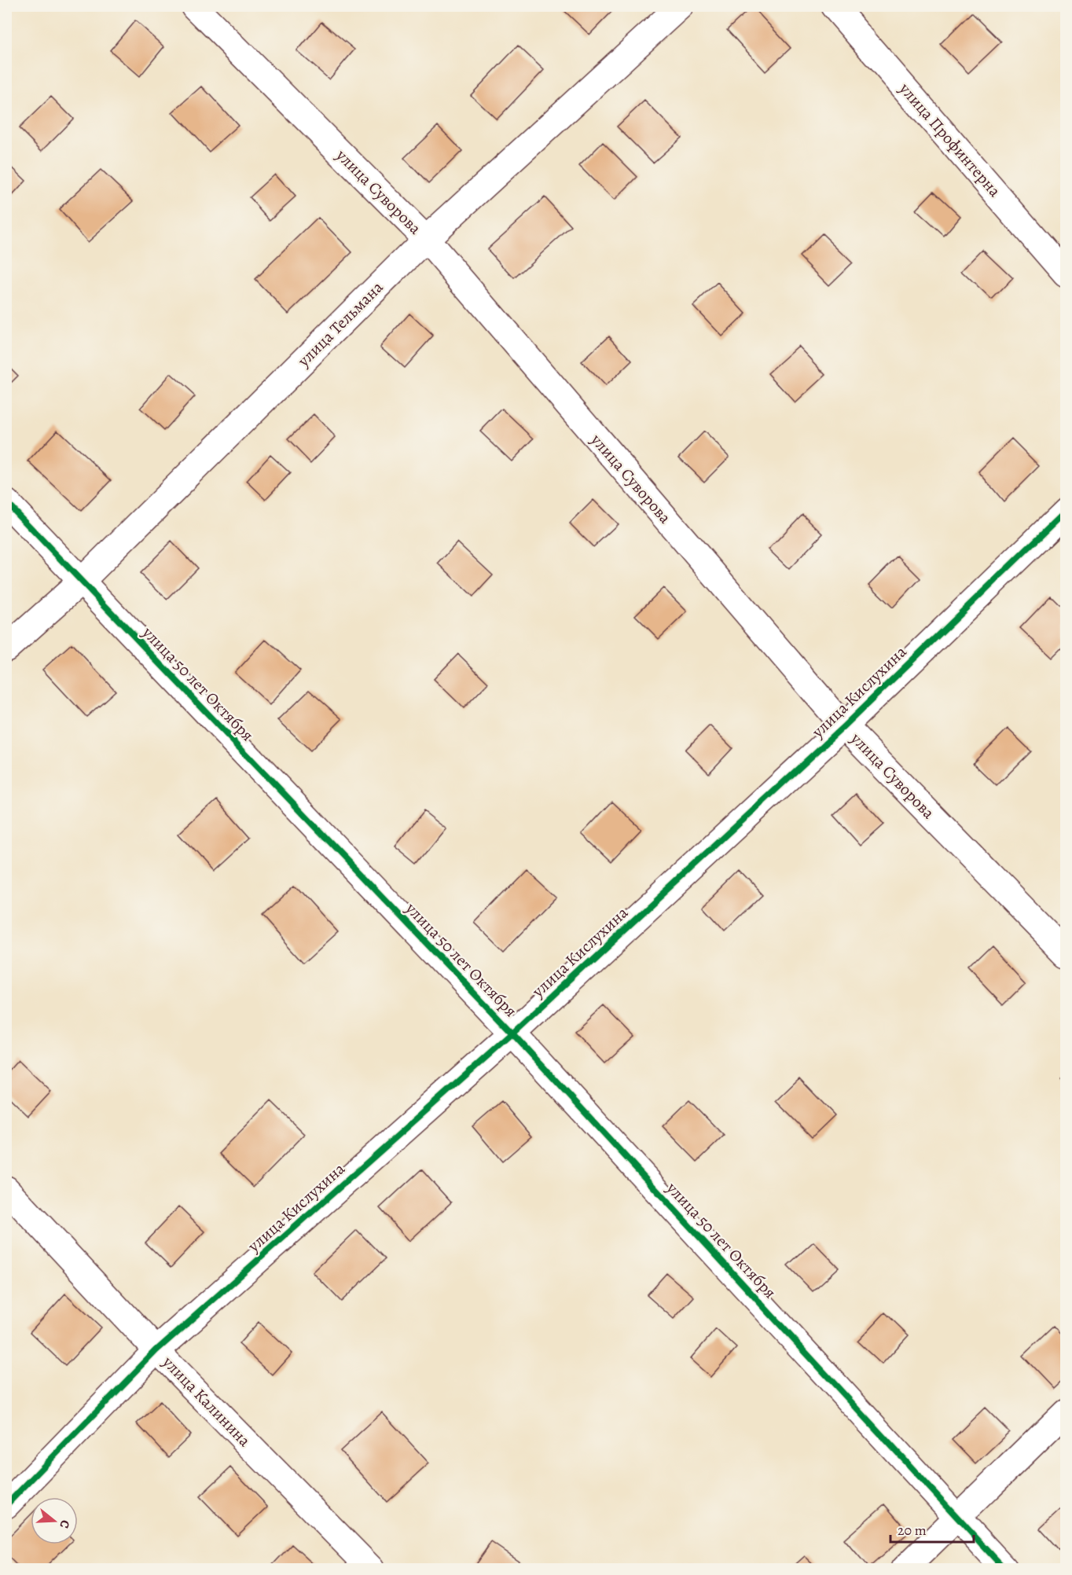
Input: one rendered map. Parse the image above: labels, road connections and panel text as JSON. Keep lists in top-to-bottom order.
{
  "streets": {
    "street": [
      "улица Профинтерна",
      "улица Суворова",
      "улица Тельмана",
      "улица 50 лет Октября",
      "улица Кислухина",
      "улица Калинина"
    ]
  },
  "crossings": [
    ["улица Суворова", "улица Тельмана"],
    ["улица Суворова", "улица Кислухина"],
    ["улица Тельмана", "улица 50 лет Октября"],
    ["улица 50 лет Октября", "улица Кислухина"],
    ["улица Кислухина", "улица Калинина"]
  ],
  "scale_bar": "20 m",
  "north": "right"
}
